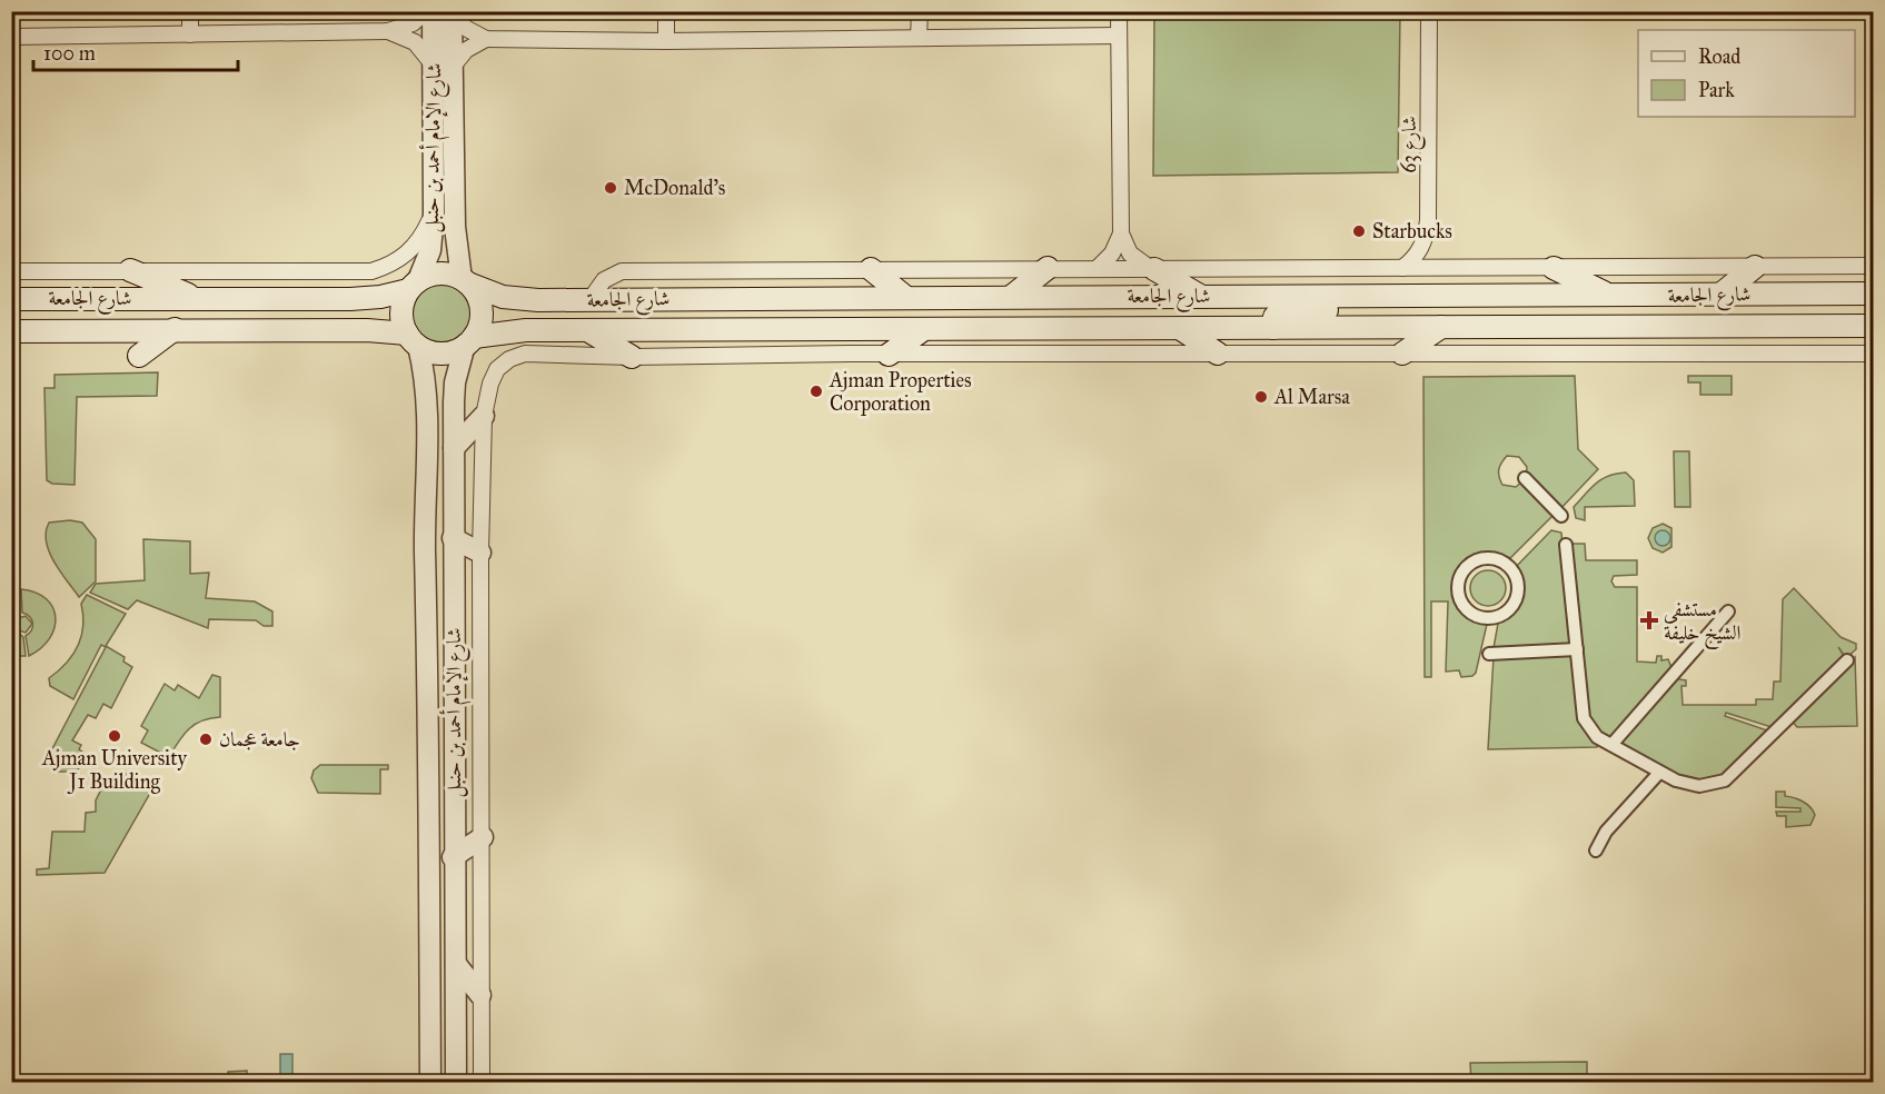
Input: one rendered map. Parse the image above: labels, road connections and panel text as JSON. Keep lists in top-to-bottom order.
{
  "streets": {
    "main road": ["شارع الجامعة"],
    "street": ["شارع 63", "شارع الإمام أحمد بن حنبل"]
  },
  "crossings": [
    ["شارع الإمام أحمد بن حنبل", "شارع الجامعة"]
  ],
  "places": {
    "other": [
      "McDonald's",
      "Starbucks",
      "Ajman Properties Corporation",
      "Al Marsa",
      "Ajman University J1 Building",
      "جامعة عجمان"
    ],
    "health": ["مستشفى الشيخ خليفة"]
  },
  "legend": ["Road", "Park"],
  "scale_bar": "100 m"
}
